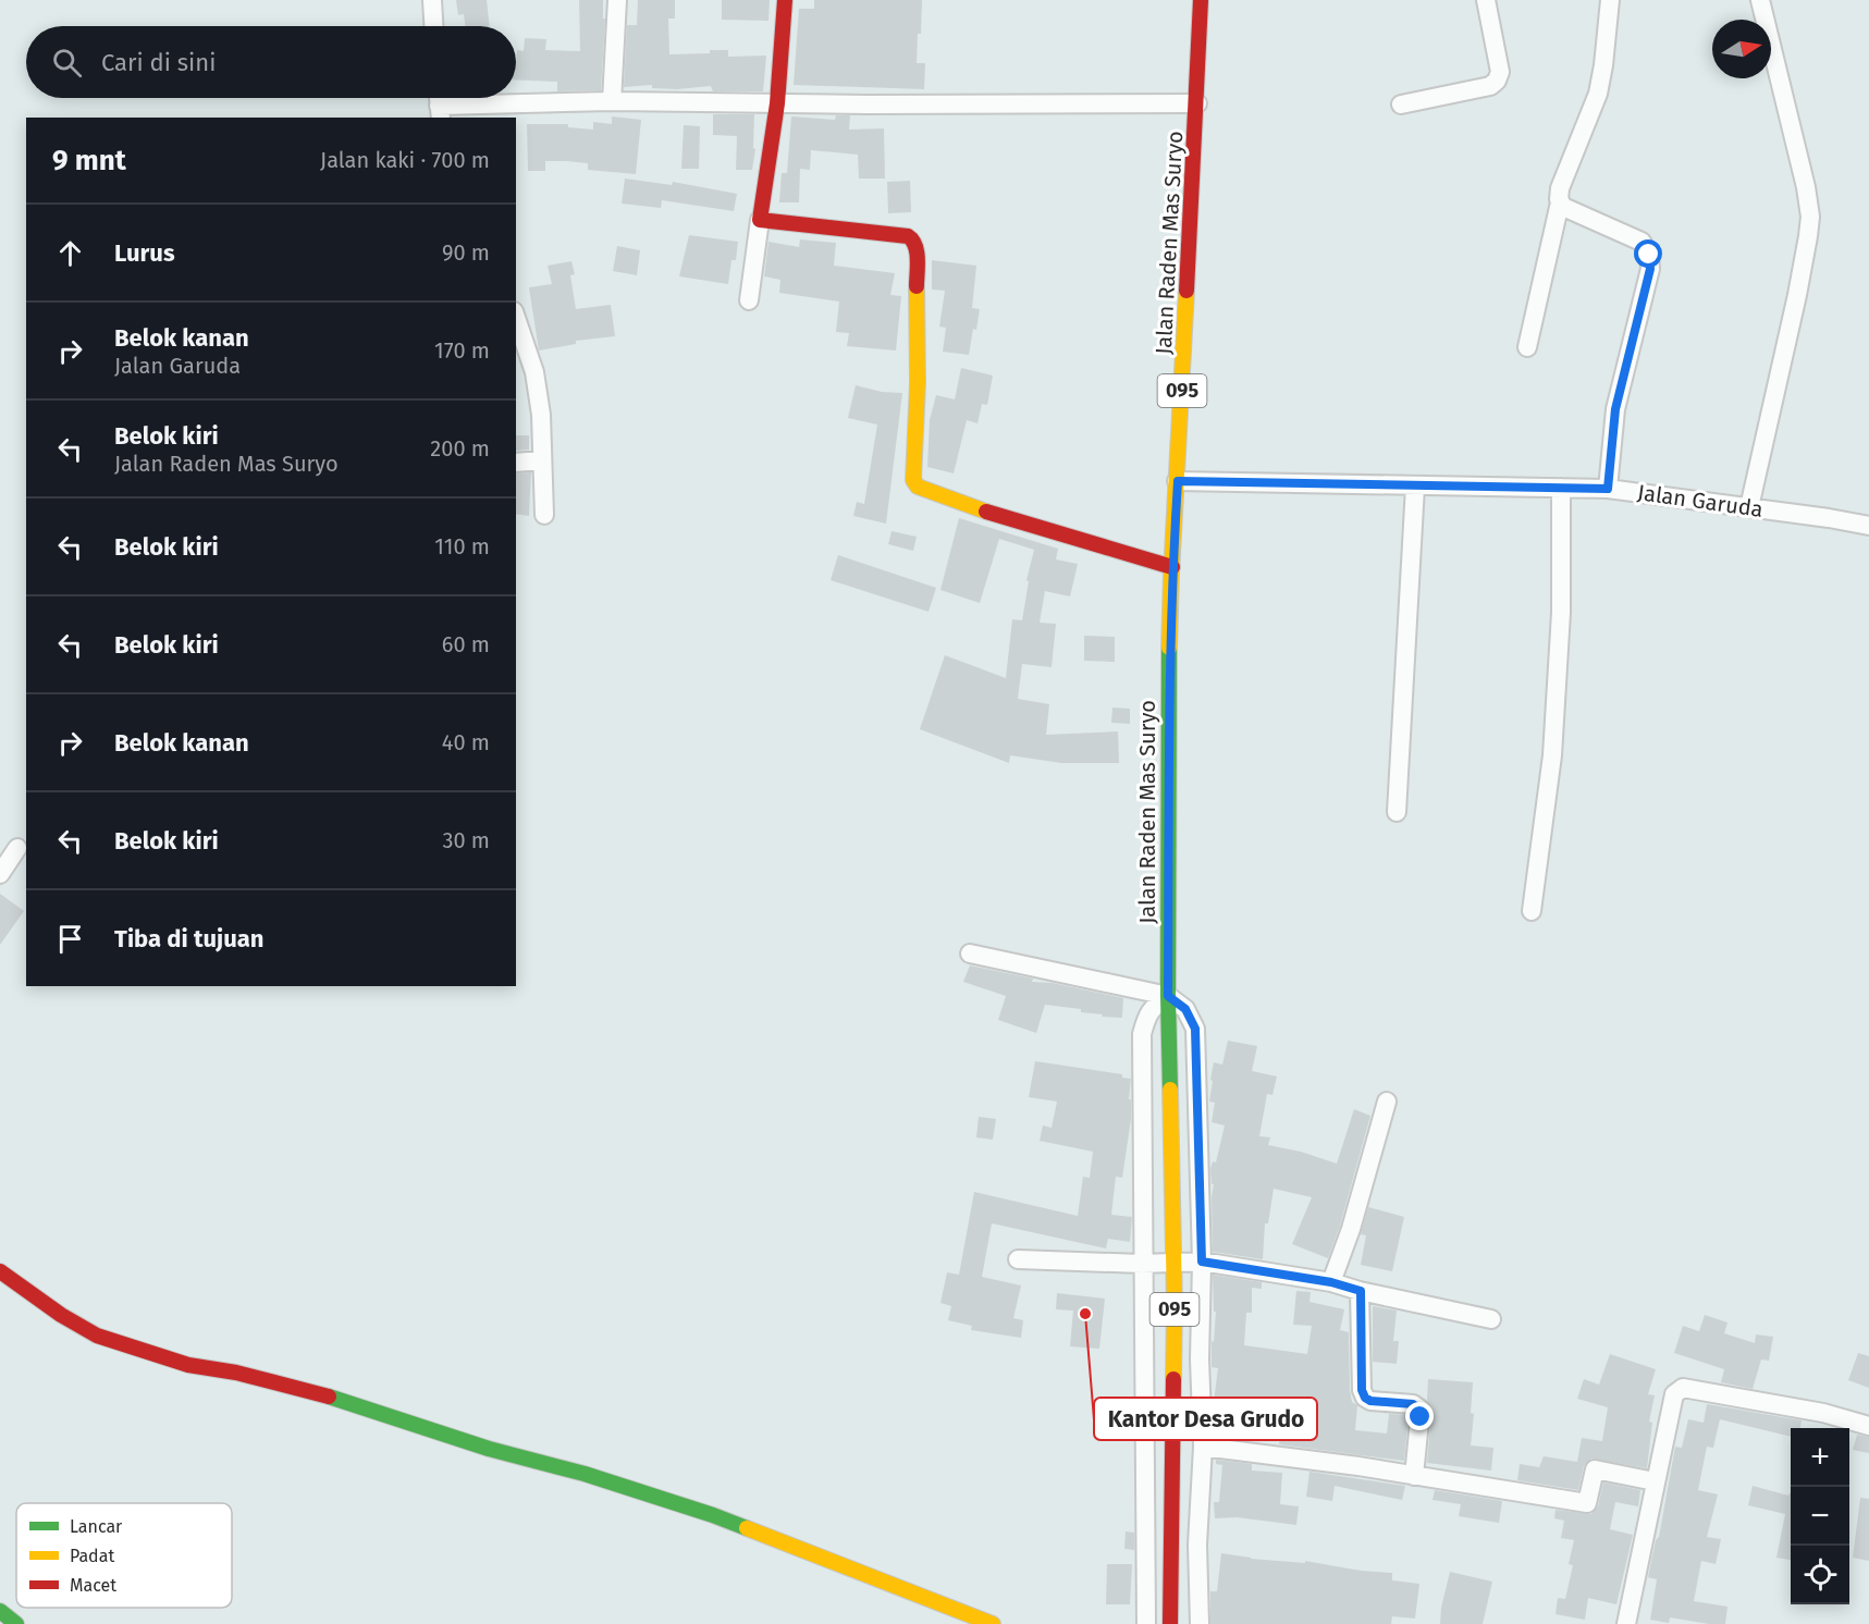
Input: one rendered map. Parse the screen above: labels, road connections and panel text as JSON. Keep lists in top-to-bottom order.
{
  "streets": {
    "street": ["Jalan Raden Mas Suryo", "095", "Jalan Garuda"]
  },
  "crossings": [
    ["Jalan Raden Mas Suryo", "Jalan Garuda"]
  ],
  "places": ["Kantor Desa Grudo"],
  "legend": ["Lancar", "Padat", "Macet"],
  "north": "right",
  "page": {
    "search": "Cari di sini",
    "heading": ["9 mnt", "Jalan kaki · 700 m"],
    "list": [
      ["Lurus", "90 m"],
      ["Belok kanan", "Jalan Garuda", "170 m"],
      ["Belok kiri", "Jalan Raden Mas Suryo", "200 m"],
      ["Belok kiri", "110 m"],
      ["Belok kiri", "60 m"],
      ["Belok kanan", "40 m"],
      ["Belok kiri", "30 m"],
      "Tiba di tujuan"
    ],
    "map_buttons": ["+", "−"]
  }
}
